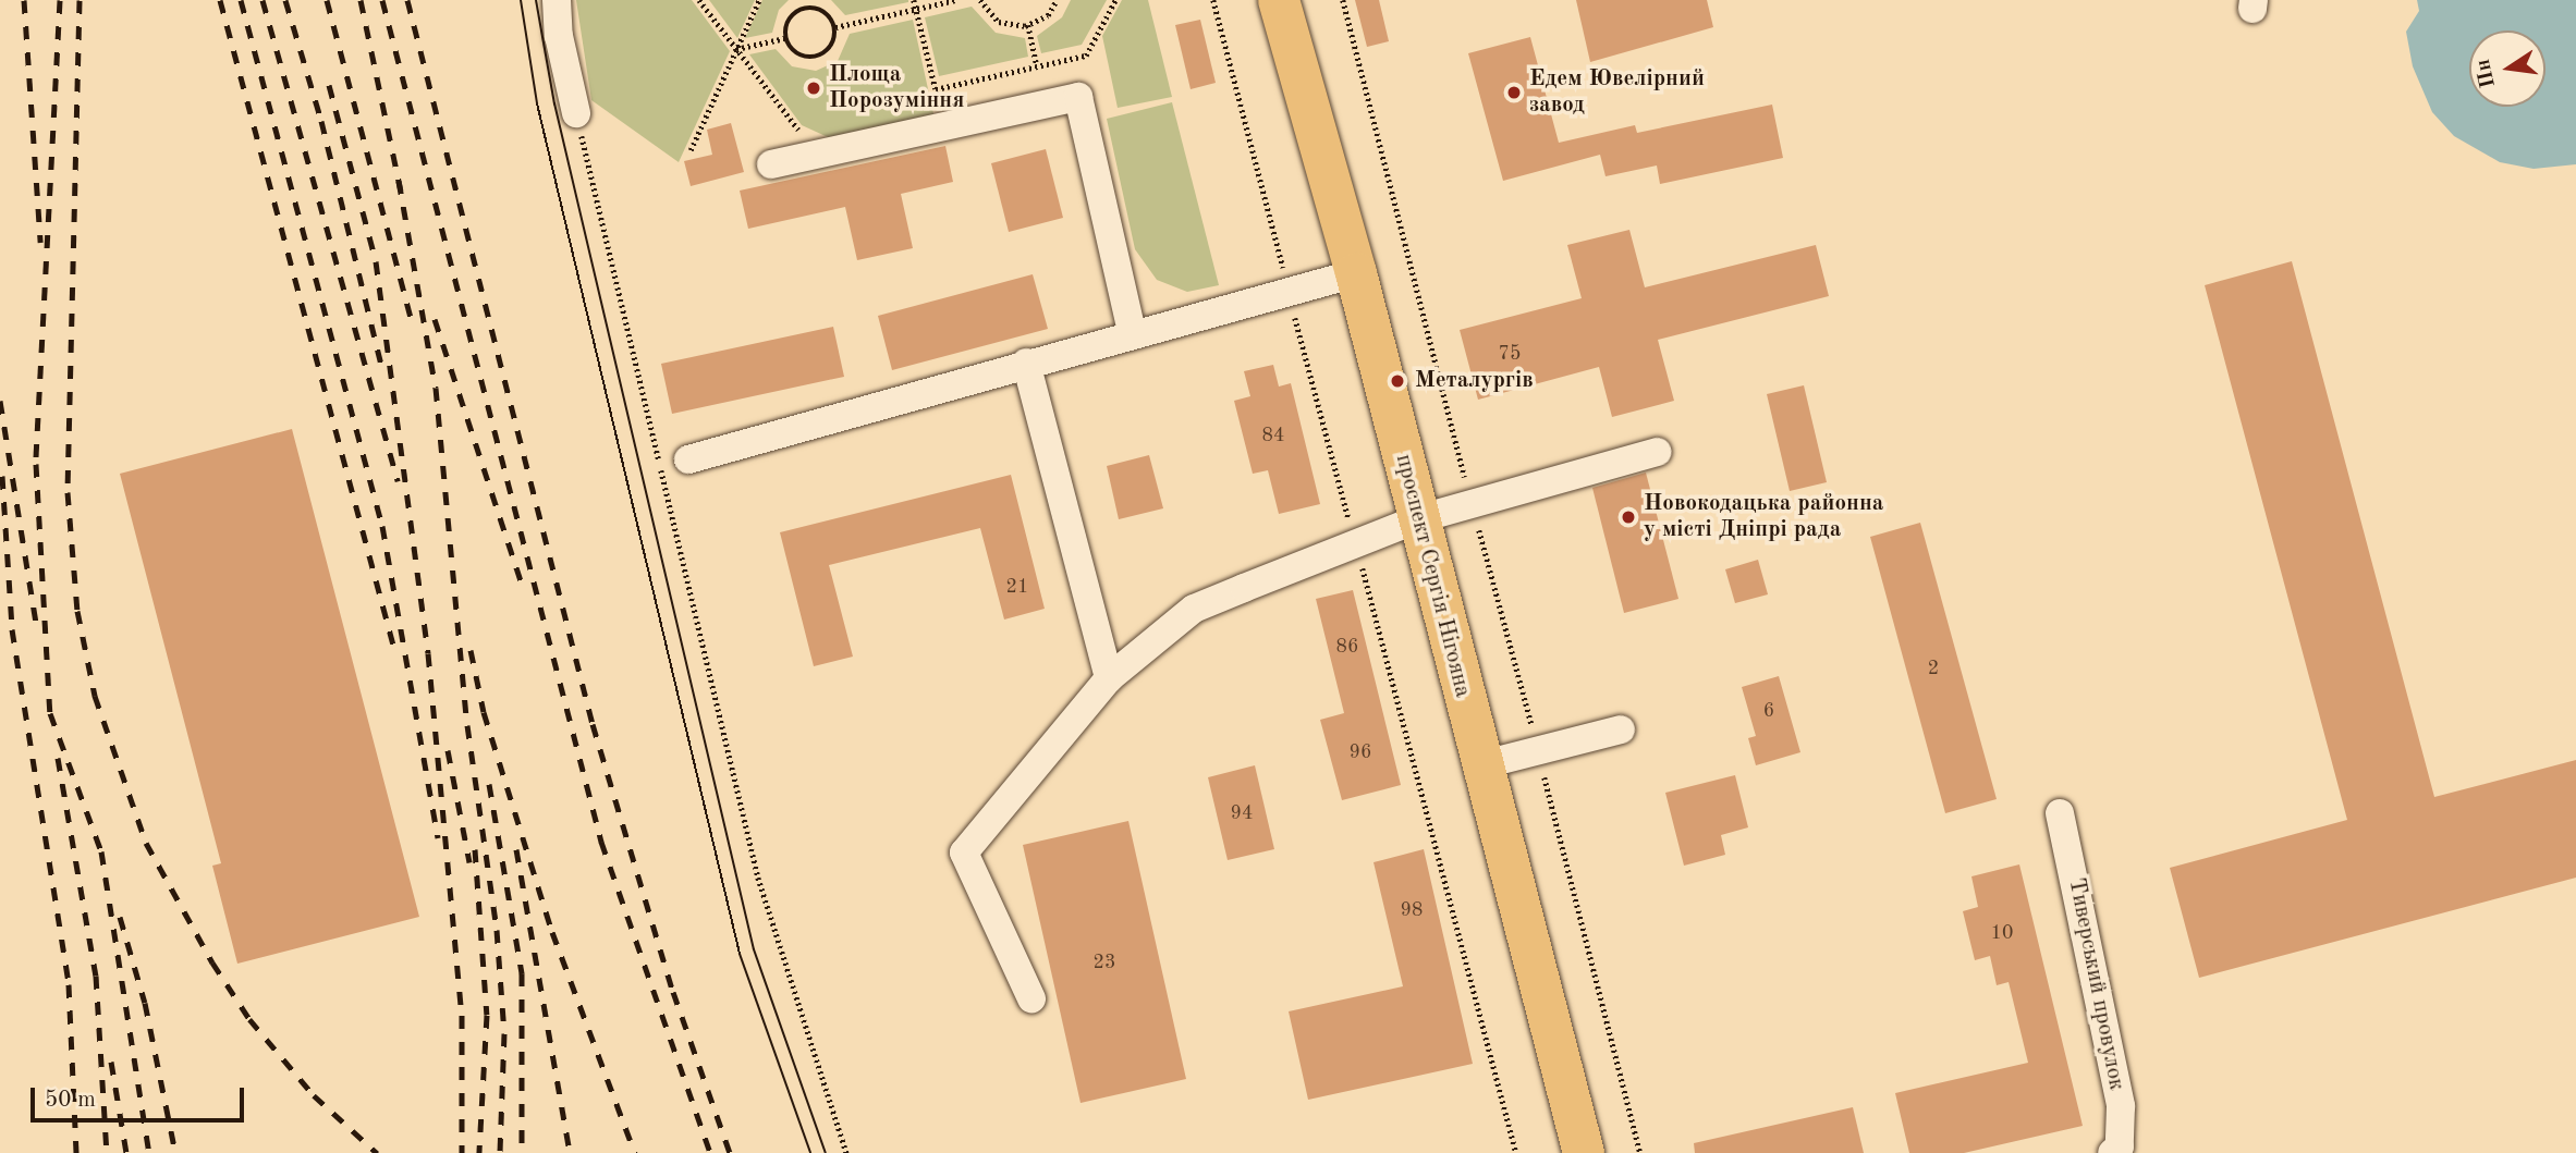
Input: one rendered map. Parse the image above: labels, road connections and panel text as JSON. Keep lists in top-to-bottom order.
{
  "streets": {
    "highway": ["проспект Сергія Нігояна"],
    "lane": ["Тиверський провулок"]
  },
  "places": [
    "Площа Порозуміння",
    "Едем Ювелірний завод",
    "Металургів",
    "Новокодацька районна у місті Дніпрі рада"
  ],
  "house_numbers": [
    "75",
    "84",
    "21",
    "86",
    "2",
    "6",
    "96",
    "94",
    "98",
    "10",
    "23"
  ],
  "scale_bar": "50 m",
  "north": "left"
}
